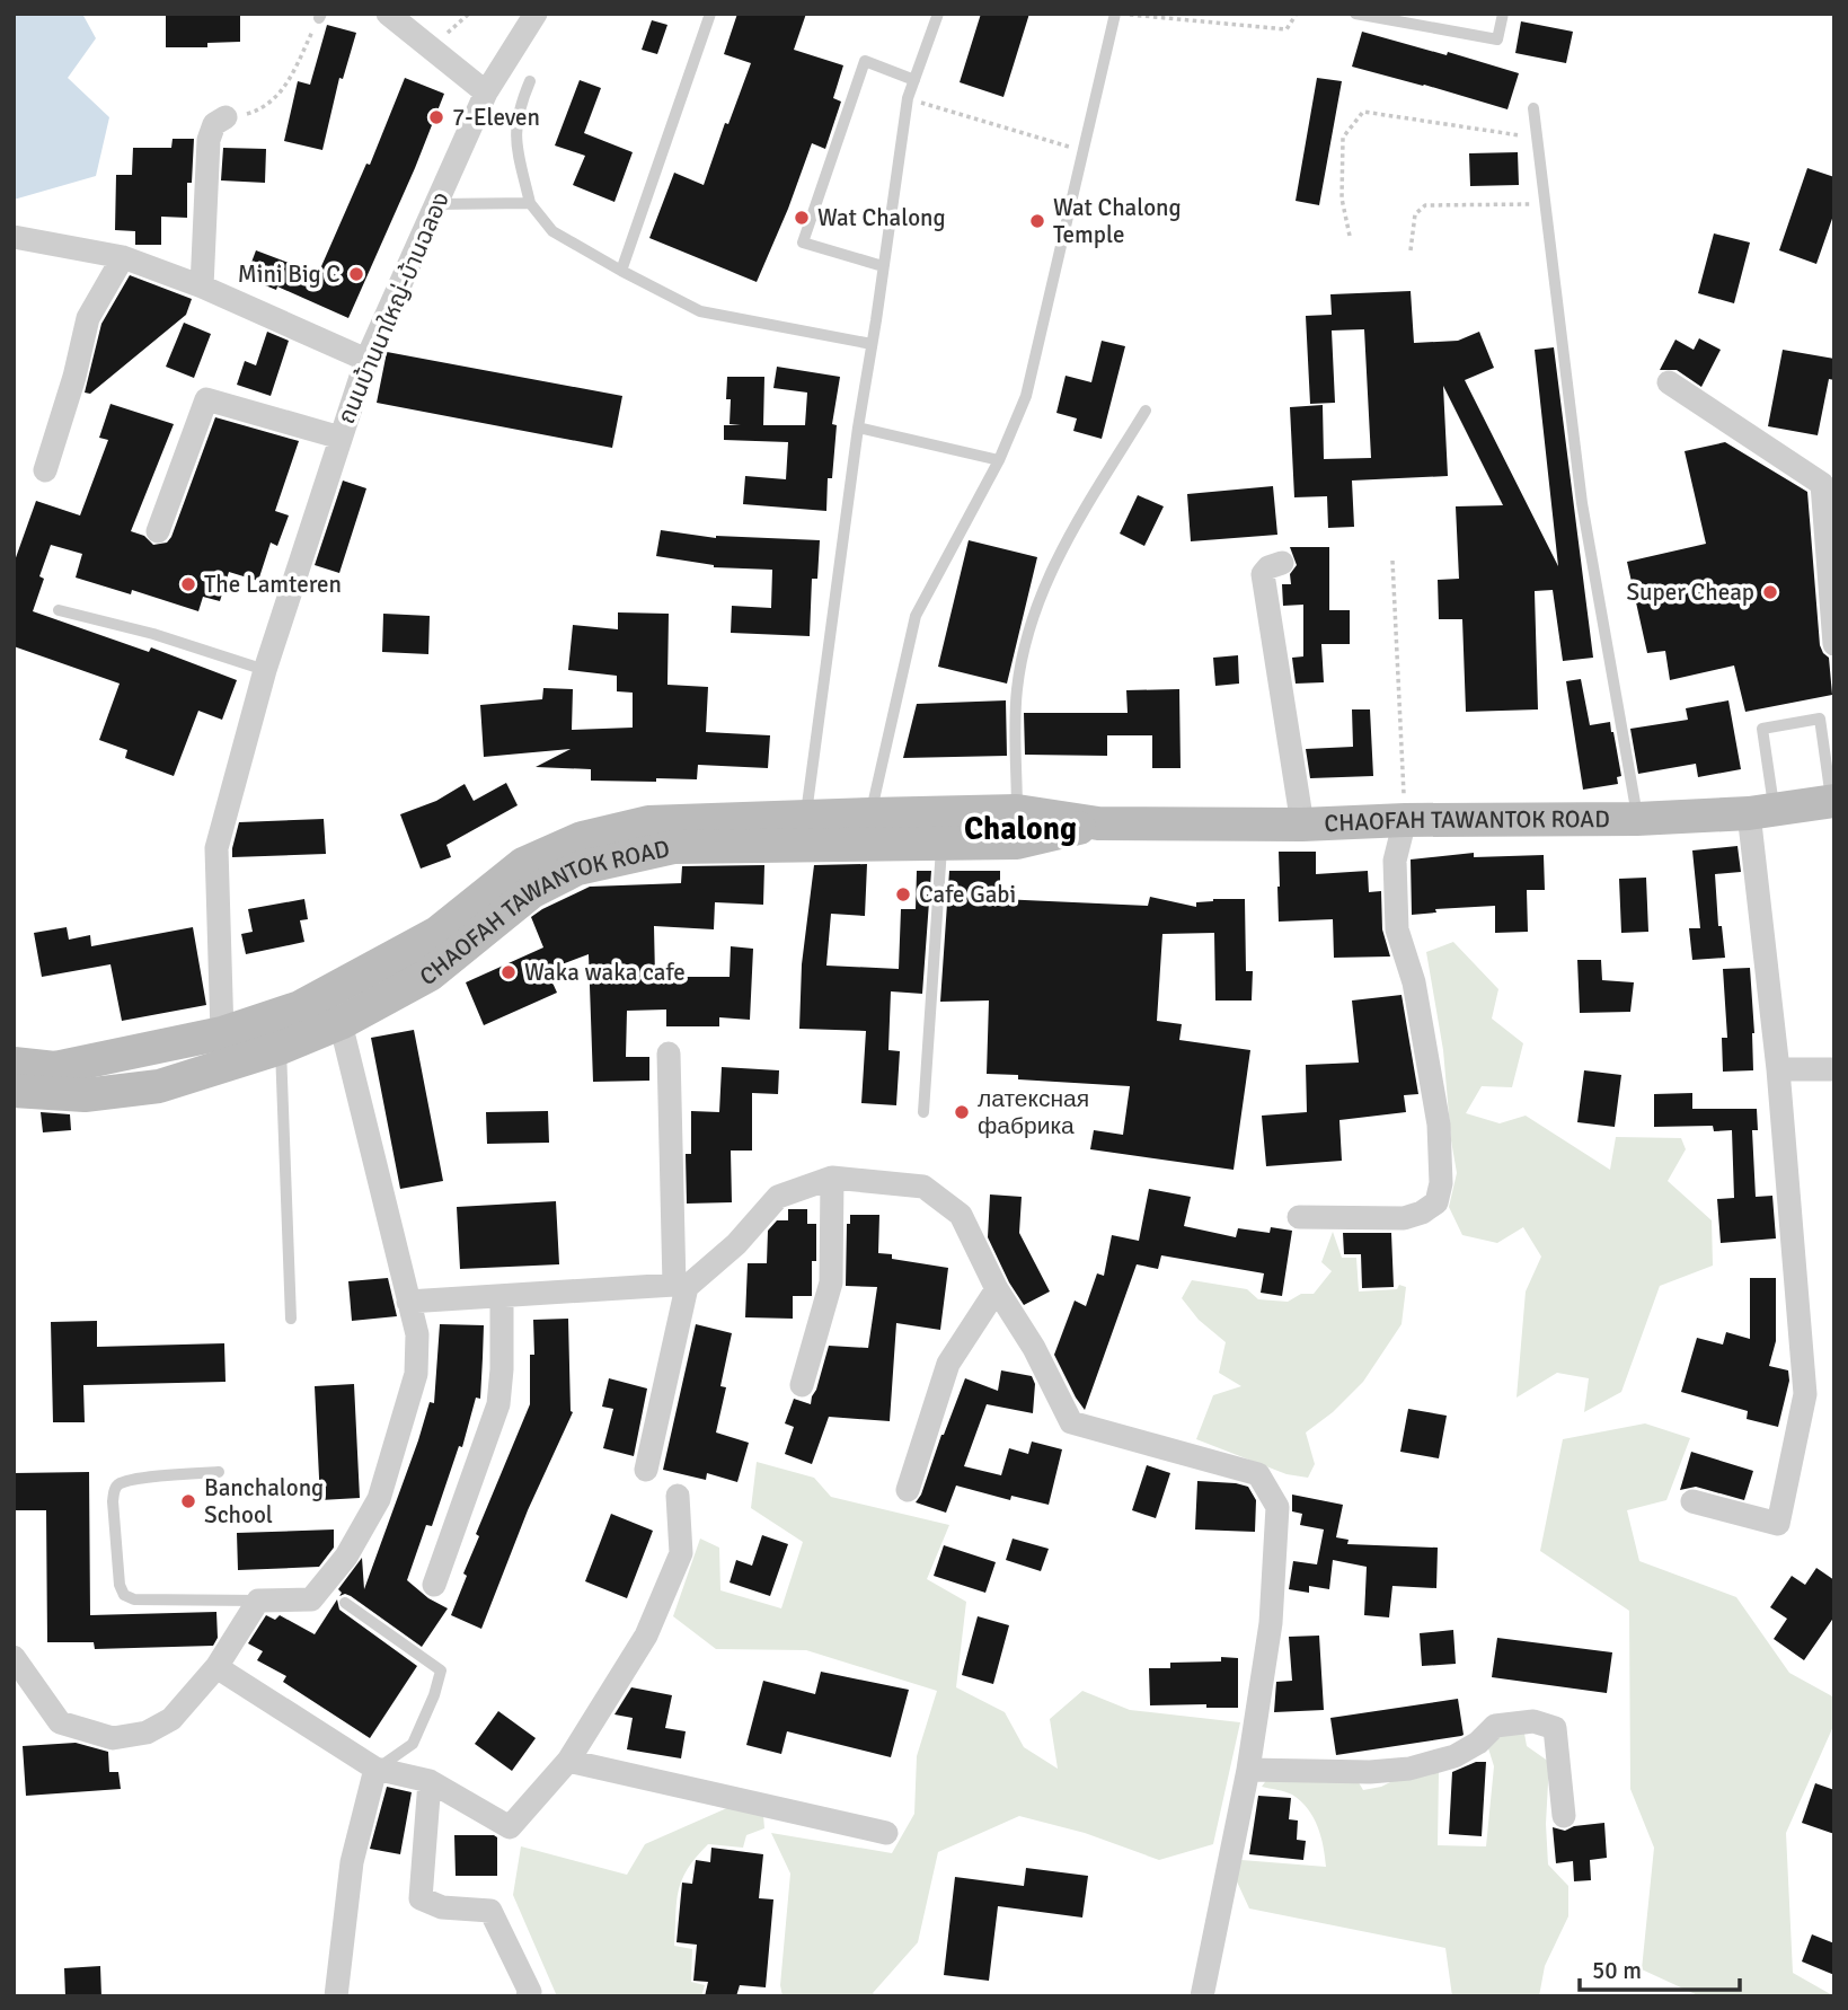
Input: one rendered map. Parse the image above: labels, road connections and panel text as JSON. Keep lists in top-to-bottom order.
{
  "streets": {
    "main road": ["CHAOFAH TAWANTOK ROAD"],
    "street": ["ถนนบ้านนาใหญ่-บ้านฉลอง"]
  },
  "crossings": [
    ["ถนนบ้านนาใหญ่-บ้านฉลอง", "CHAOFAH TAWANTOK ROAD"]
  ],
  "districts": ["Chalong"],
  "places": [
    "7-Eleven",
    "Wat Chalong",
    "Wat Chalong Temple",
    "Mini Big C",
    "The Lamteren",
    "Super Cheap",
    "Cafe Gabi",
    "Waka waka cafe",
    "латексная фабрика",
    "Banchalong School"
  ],
  "scale_bar": "50 m"
}
